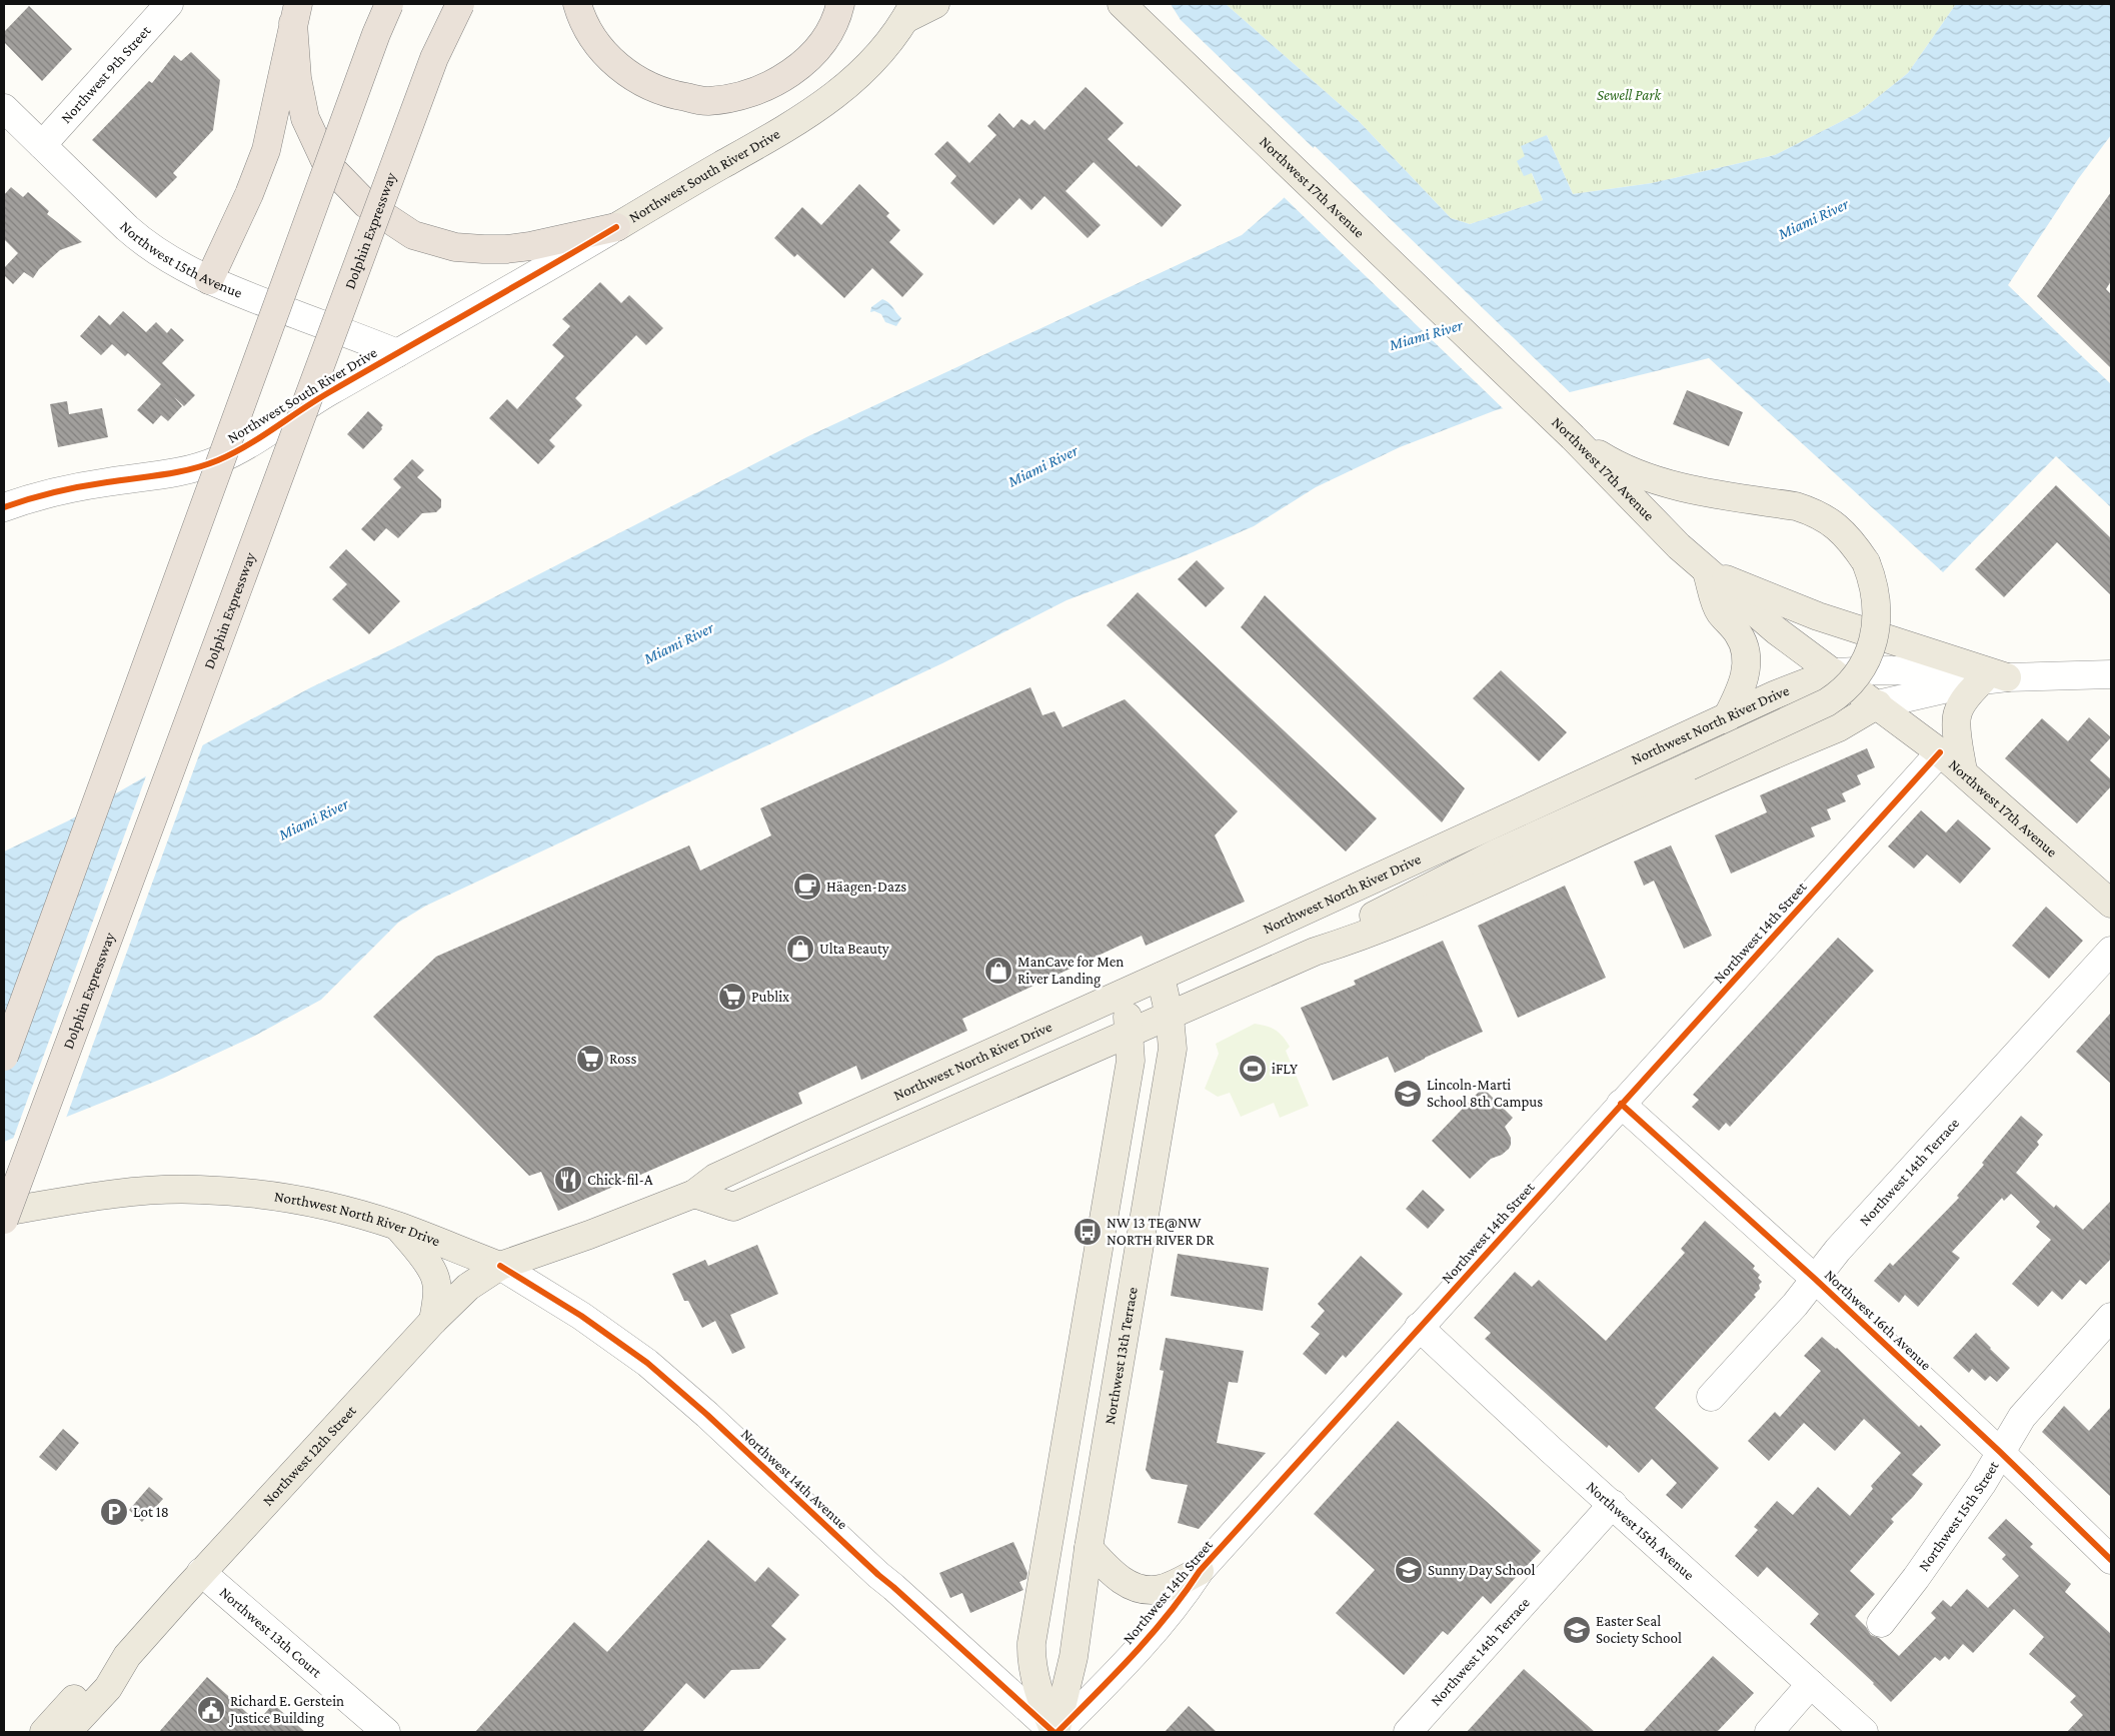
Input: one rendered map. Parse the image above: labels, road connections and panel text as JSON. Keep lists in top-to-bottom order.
{
  "streets": {
    "highway": ["Dolphin Expressway"],
    "main road": [
      "Northwest South River Drive",
      "Northwest 17th Avenue",
      "Northwest North River Drive",
      "Northwest 13th Terrace",
      "Northwest 12th Street"
    ],
    "street": [
      "Northwest 9th Street",
      "Northwest 15th Avenue",
      "Northwest 14th Street",
      "Northwest 14th Terrace",
      "Northwest 16th Avenue",
      "Northwest 14th Avenue",
      "Northwest 15th Street",
      "Northwest 13th Court"
    ]
  },
  "crossings": [
    ["Northwest 9th Street", "Northwest 15th Avenue"],
    ["Northwest South River Drive", "Northwest 15th Avenue"],
    ["Northwest 17th Avenue", "Northwest North River Drive"],
    ["Northwest 17th Avenue", "Northwest 14th Street"],
    ["Northwest 15th Avenue", "Northwest 14th Street"],
    ["Northwest 15th Avenue", "Northwest 14th Terrace"],
    ["Northwest North River Drive", "Northwest 13th Terrace"],
    ["Northwest North River Drive", "Northwest 12th Street"],
    ["Northwest North River Drive", "Northwest 14th Avenue"],
    ["Northwest 14th Street", "Northwest 16th Avenue"],
    ["Northwest 14th Street", "Northwest 13th Terrace"],
    ["Northwest 14th Street", "Northwest 14th Avenue"],
    ["Northwest 14th Terrace", "Northwest 16th Avenue"],
    ["Northwest 16th Avenue", "Northwest 15th Street"],
    ["Northwest 13th Terrace", "Northwest 14th Avenue"],
    ["Northwest 12th Street", "Northwest 14th Avenue"],
    ["Northwest 12th Street", "Northwest 13th Court"]
  ],
  "water": ["Miami River"],
  "parks": ["Sewell Park"],
  "places": {
    "cafe": ["Häagen-Dazs"],
    "shop": ["Ulta Beauty", "ManCave for Men River Landing"],
    "supermarket": ["Publix", "Ross"],
    "sports": ["iFLY"],
    "school or university": ["Lincoln-Marti School 8th Campus", "Sunny Day School", "Easter Seal Society School"],
    "restaurant": ["Chick-fil-A"],
    "bus stop": ["NW 13 TE@NW NORTH RIVER DR"],
    "parking": ["Lot 18"],
    "public building": ["Richard E. Gerstein Justice Building"]
  }
}
